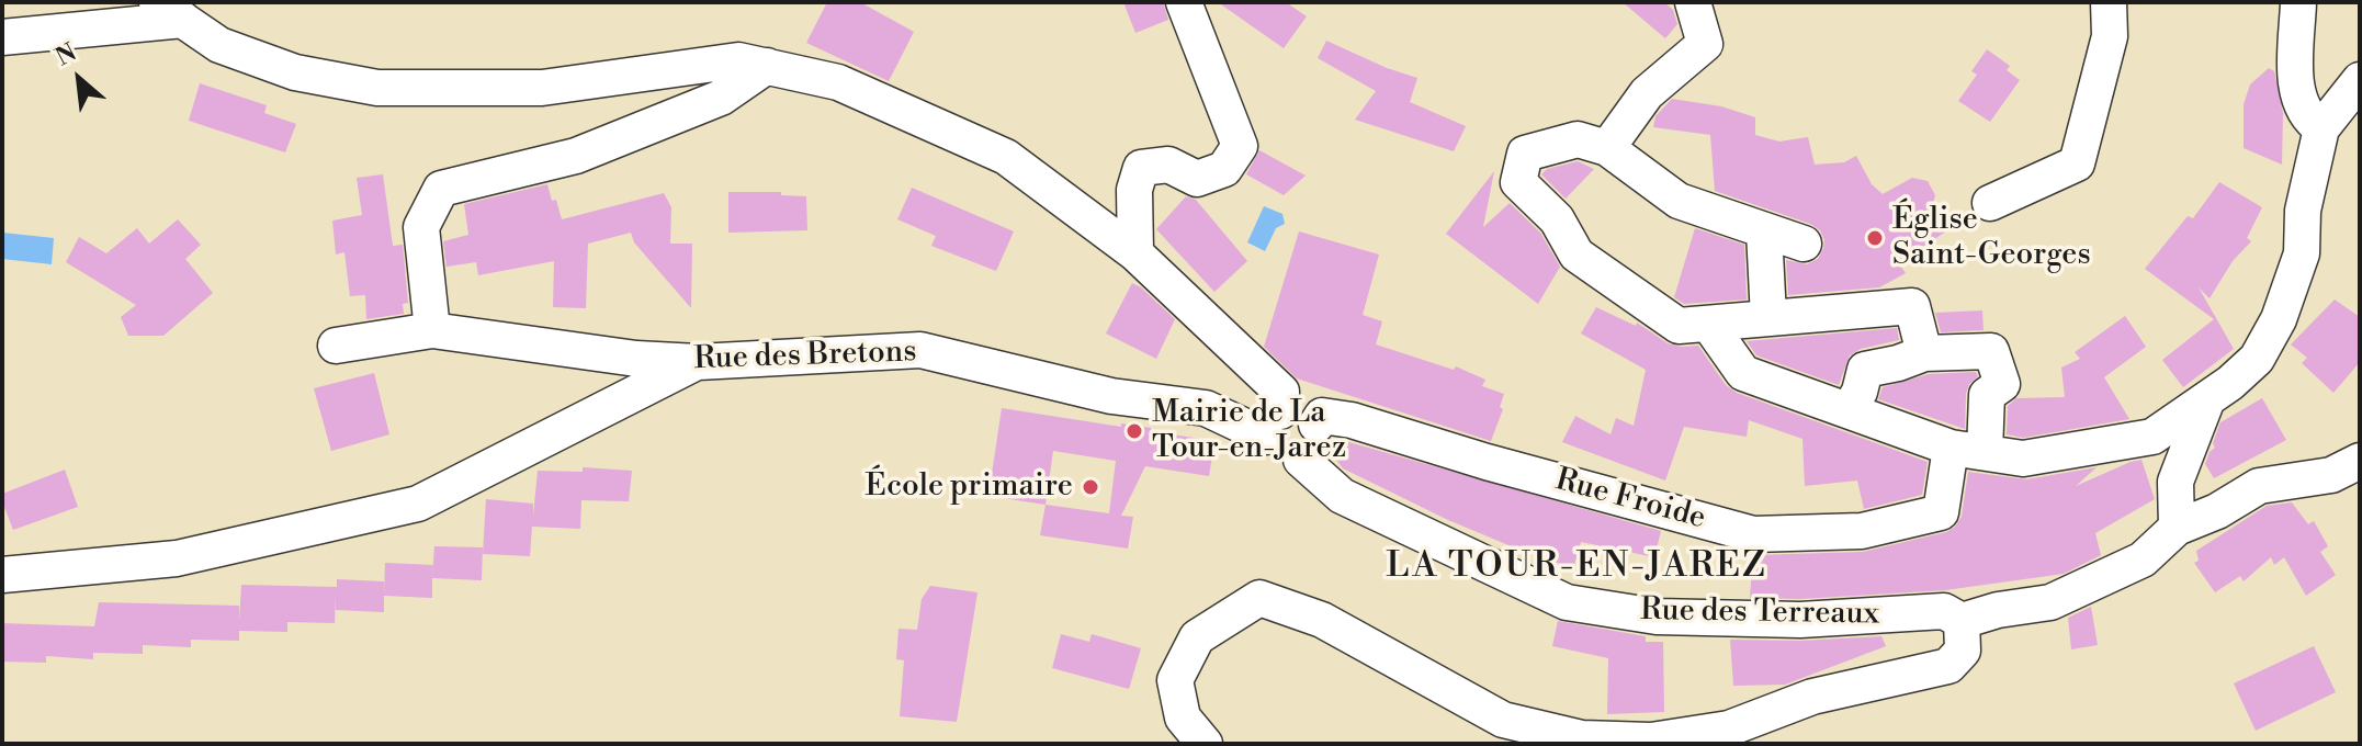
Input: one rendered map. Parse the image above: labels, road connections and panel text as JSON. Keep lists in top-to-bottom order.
{
  "streets": {
    "street": ["Rue des Bretons", "Rue Froide", "Rue des Terreaux"]
  },
  "crossings": [
    ["Rue des Bretons", "Rue Froide"],
    ["Rue des Bretons", "Rue des Terreaux"],
    ["Rue Froide", "Rue des Terreaux"]
  ],
  "districts": ["LA TOUR-EN-JAREZ"],
  "places": ["Église Saint-Georges", "Mairie de La Tour-en-Jarez", "École primaire"],
  "north": "top left"
}
